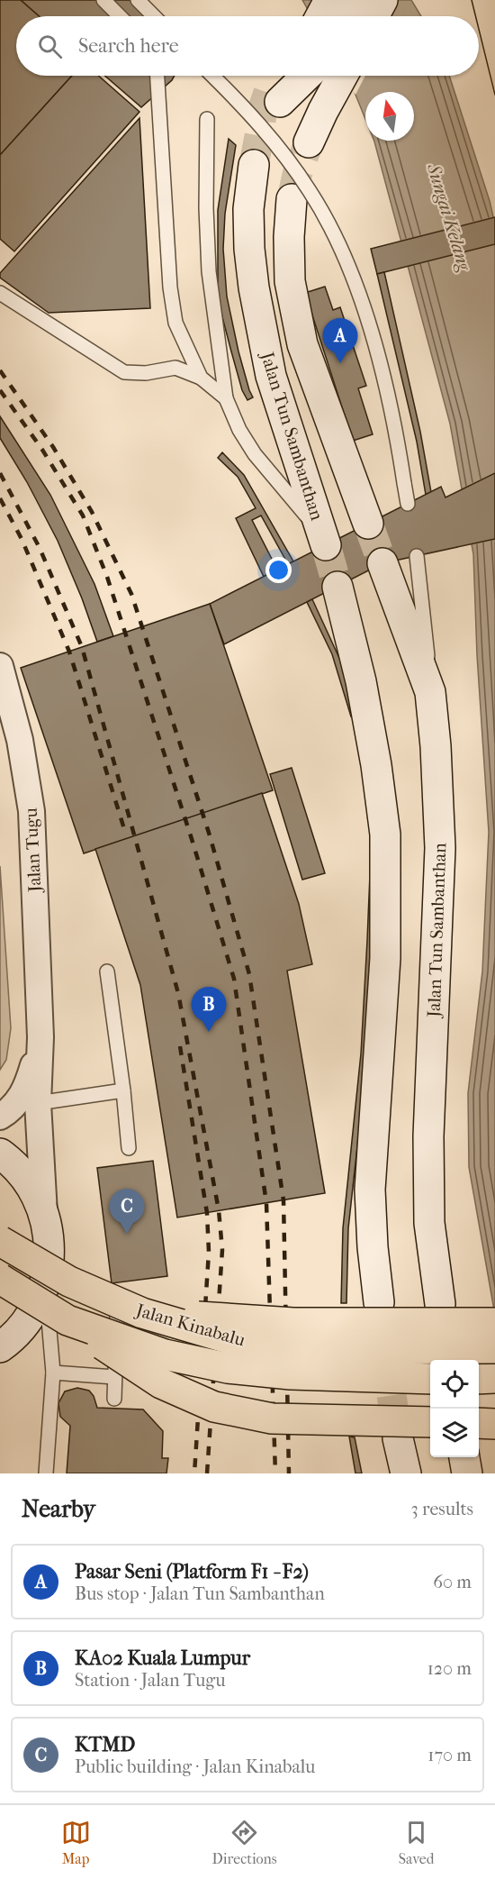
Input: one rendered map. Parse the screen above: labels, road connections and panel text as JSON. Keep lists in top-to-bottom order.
{
  "streets": {
    "highway": ["Jalan Kinabalu"],
    "main road": ["Jalan Tun Sambanthan"],
    "street": ["Jalan Tugu"]
  },
  "water": ["Sungai Kelang"],
  "north": "top",
  "page": {
    "search": "Search here",
    "pins": ["A", "B", "C"],
    "heading": ["Nearby", "3 results"],
    "list": [
      {
        "mark": "A",
        "name": "Pasar Seni (Platform F1 - F2)",
        "note": "Bus stop · Jalan Tun Sambanthan",
        "value": "60 m"
      },
      {
        "mark": "B",
        "name": "KA02 Kuala Lumpur",
        "note": "Station · Jalan Tugu",
        "value": "120 m"
      },
      {
        "mark": "C",
        "name": "KTMD",
        "note": "Public building · Jalan Kinabalu",
        "value": "170 m"
      }
    ],
    "nav": ["Map", "Directions", "Saved"]
  }
}
